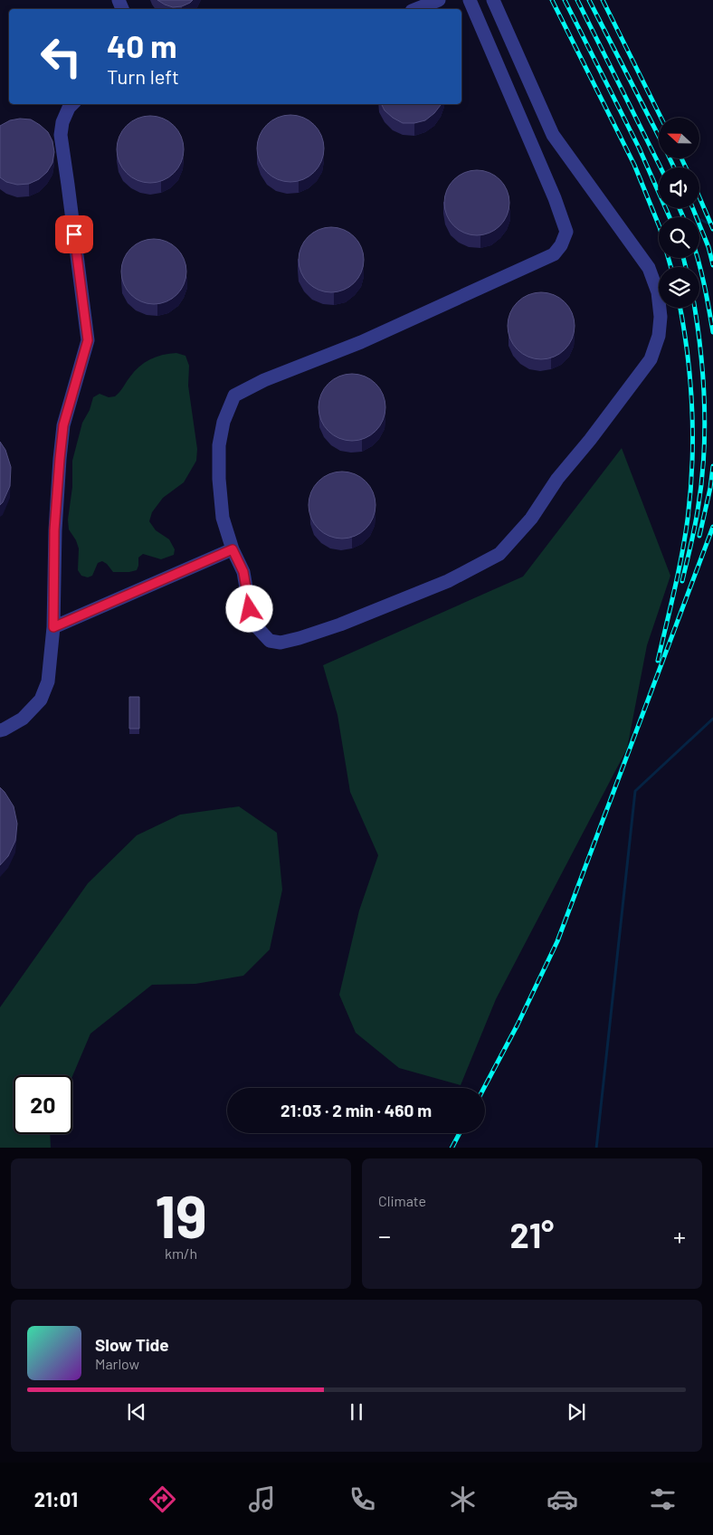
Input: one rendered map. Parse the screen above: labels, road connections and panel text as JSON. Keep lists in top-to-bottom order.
{
  "north": "left",
  "page": {
    "turn": ["40 m", "Turn left"],
    "limit": "20",
    "trip": "21:03 · 2 min · 460 m",
    "tile": [
      ["19", "km/h"],
      "Climate"
    ],
    "heat": ["−", "21°", "+"],
    "song": ["Slow Tide", "Marlow"],
    "tabs": "21:01"
  }
}
